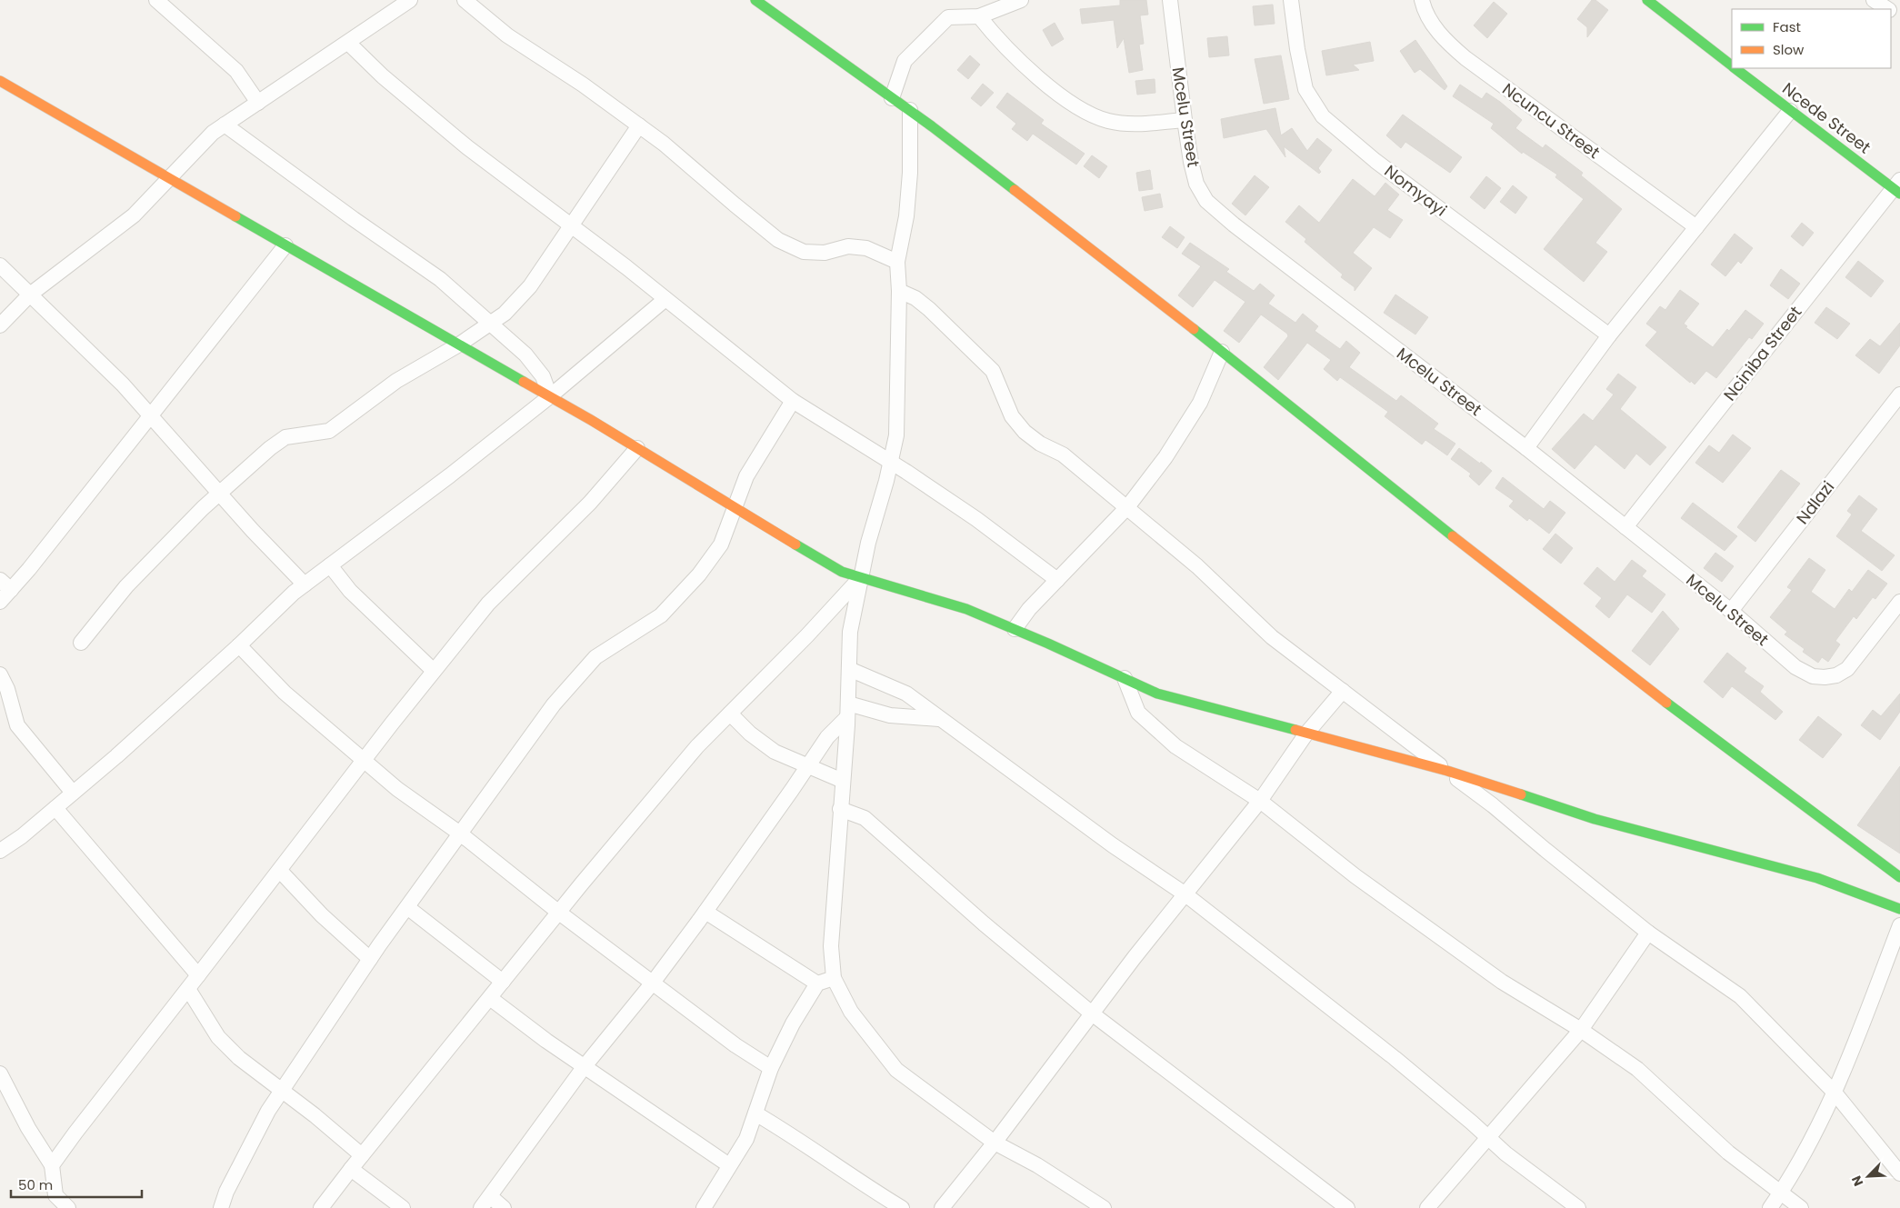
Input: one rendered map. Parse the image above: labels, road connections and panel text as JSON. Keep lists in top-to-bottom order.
{
  "streets": {
    "street": [
      "Mcelu Street",
      "Ncede Street",
      "Ncuncu Street",
      "Nomyayi",
      "Nciniba Street",
      "Ndlazi"
    ]
  },
  "crossings": [
    ["Mcelu Street", "Nciniba Street"],
    ["Mcelu Street", "Ndlazi"],
    ["Ncede Street", "Nciniba Street"]
  ],
  "legend": ["Fast", "Slow"],
  "scale_bar": "50 m",
  "north": "bottom left"
}
